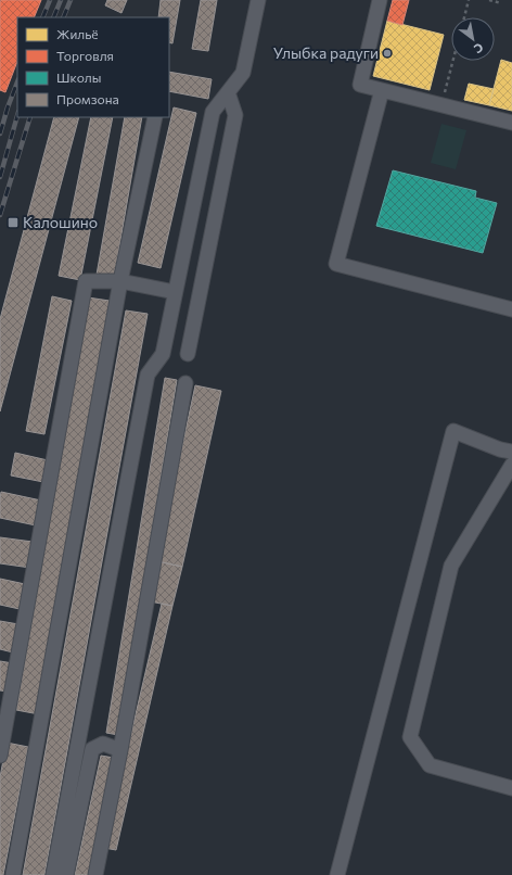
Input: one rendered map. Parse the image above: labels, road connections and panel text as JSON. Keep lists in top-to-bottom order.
{
  "places": {
    "other": ["Улыбка радуги"],
    "transit": ["Калошино"]
  },
  "legend": [
    "Жильё",
    "Торговля",
    "Школы",
    "Промзона"
  ],
  "north": "bottom right"
}
